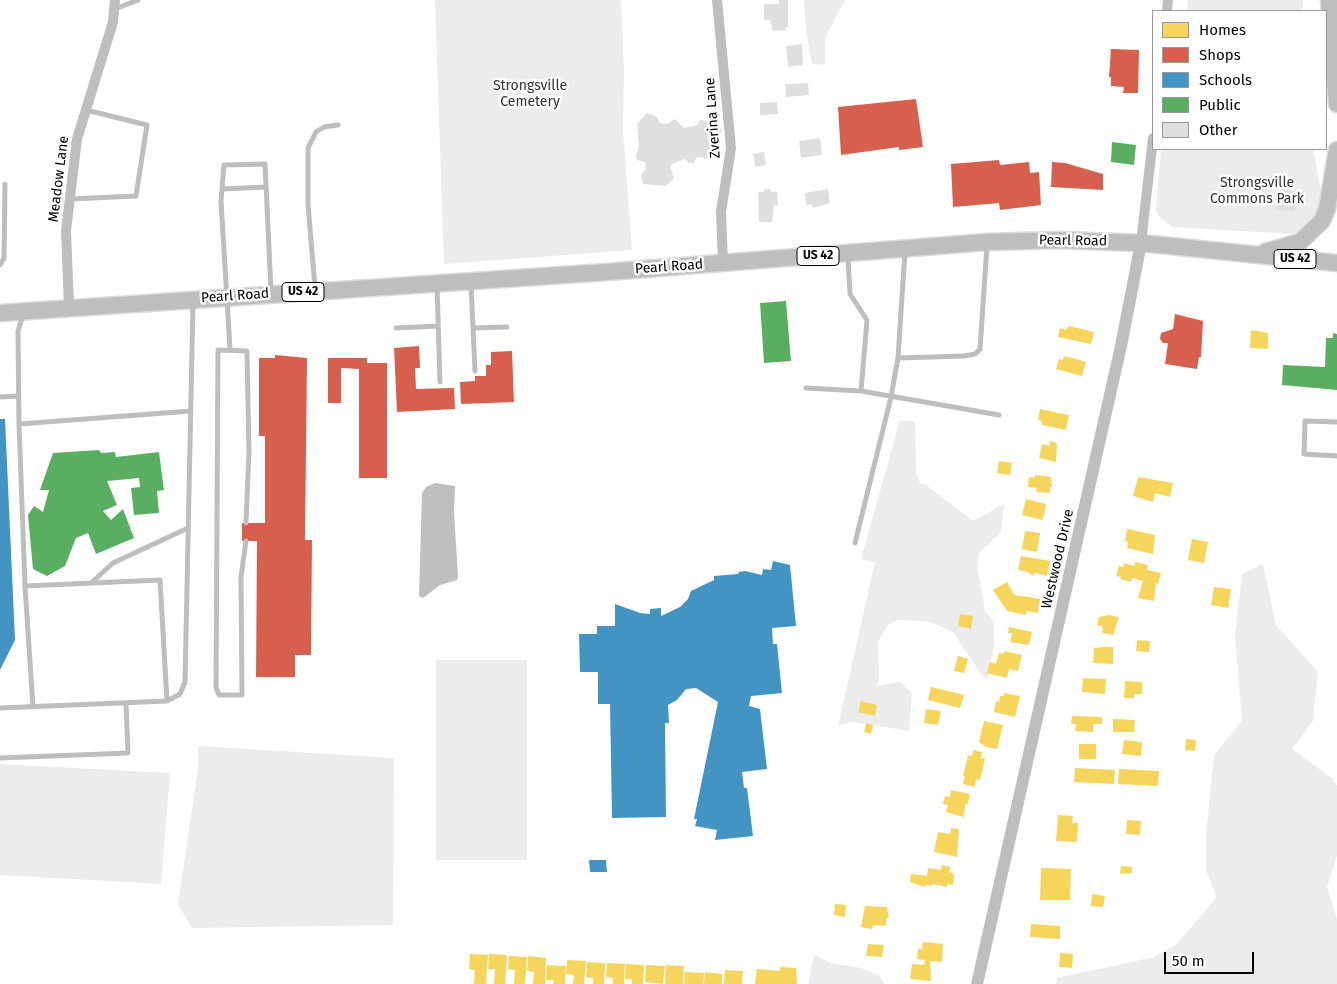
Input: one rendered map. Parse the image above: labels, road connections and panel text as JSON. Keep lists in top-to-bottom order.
{
  "streets": {
    "main road": ["Pearl Road", "US 42"],
    "street": ["Zverina Lane", "Meadow Lane", "Westwood Drive"]
  },
  "crossings": [
    ["Zverina Lane", "Pearl Road"],
    ["Meadow Lane", "Pearl Road"],
    ["Pearl Road", "Westwood Drive"]
  ],
  "parks": ["Strongsville Cemetery", "Strongsville Commons Park"],
  "legend": [
    "Homes",
    "Shops",
    "Schools",
    "Public",
    "Other"
  ],
  "scale_bar": "50 m"
}
